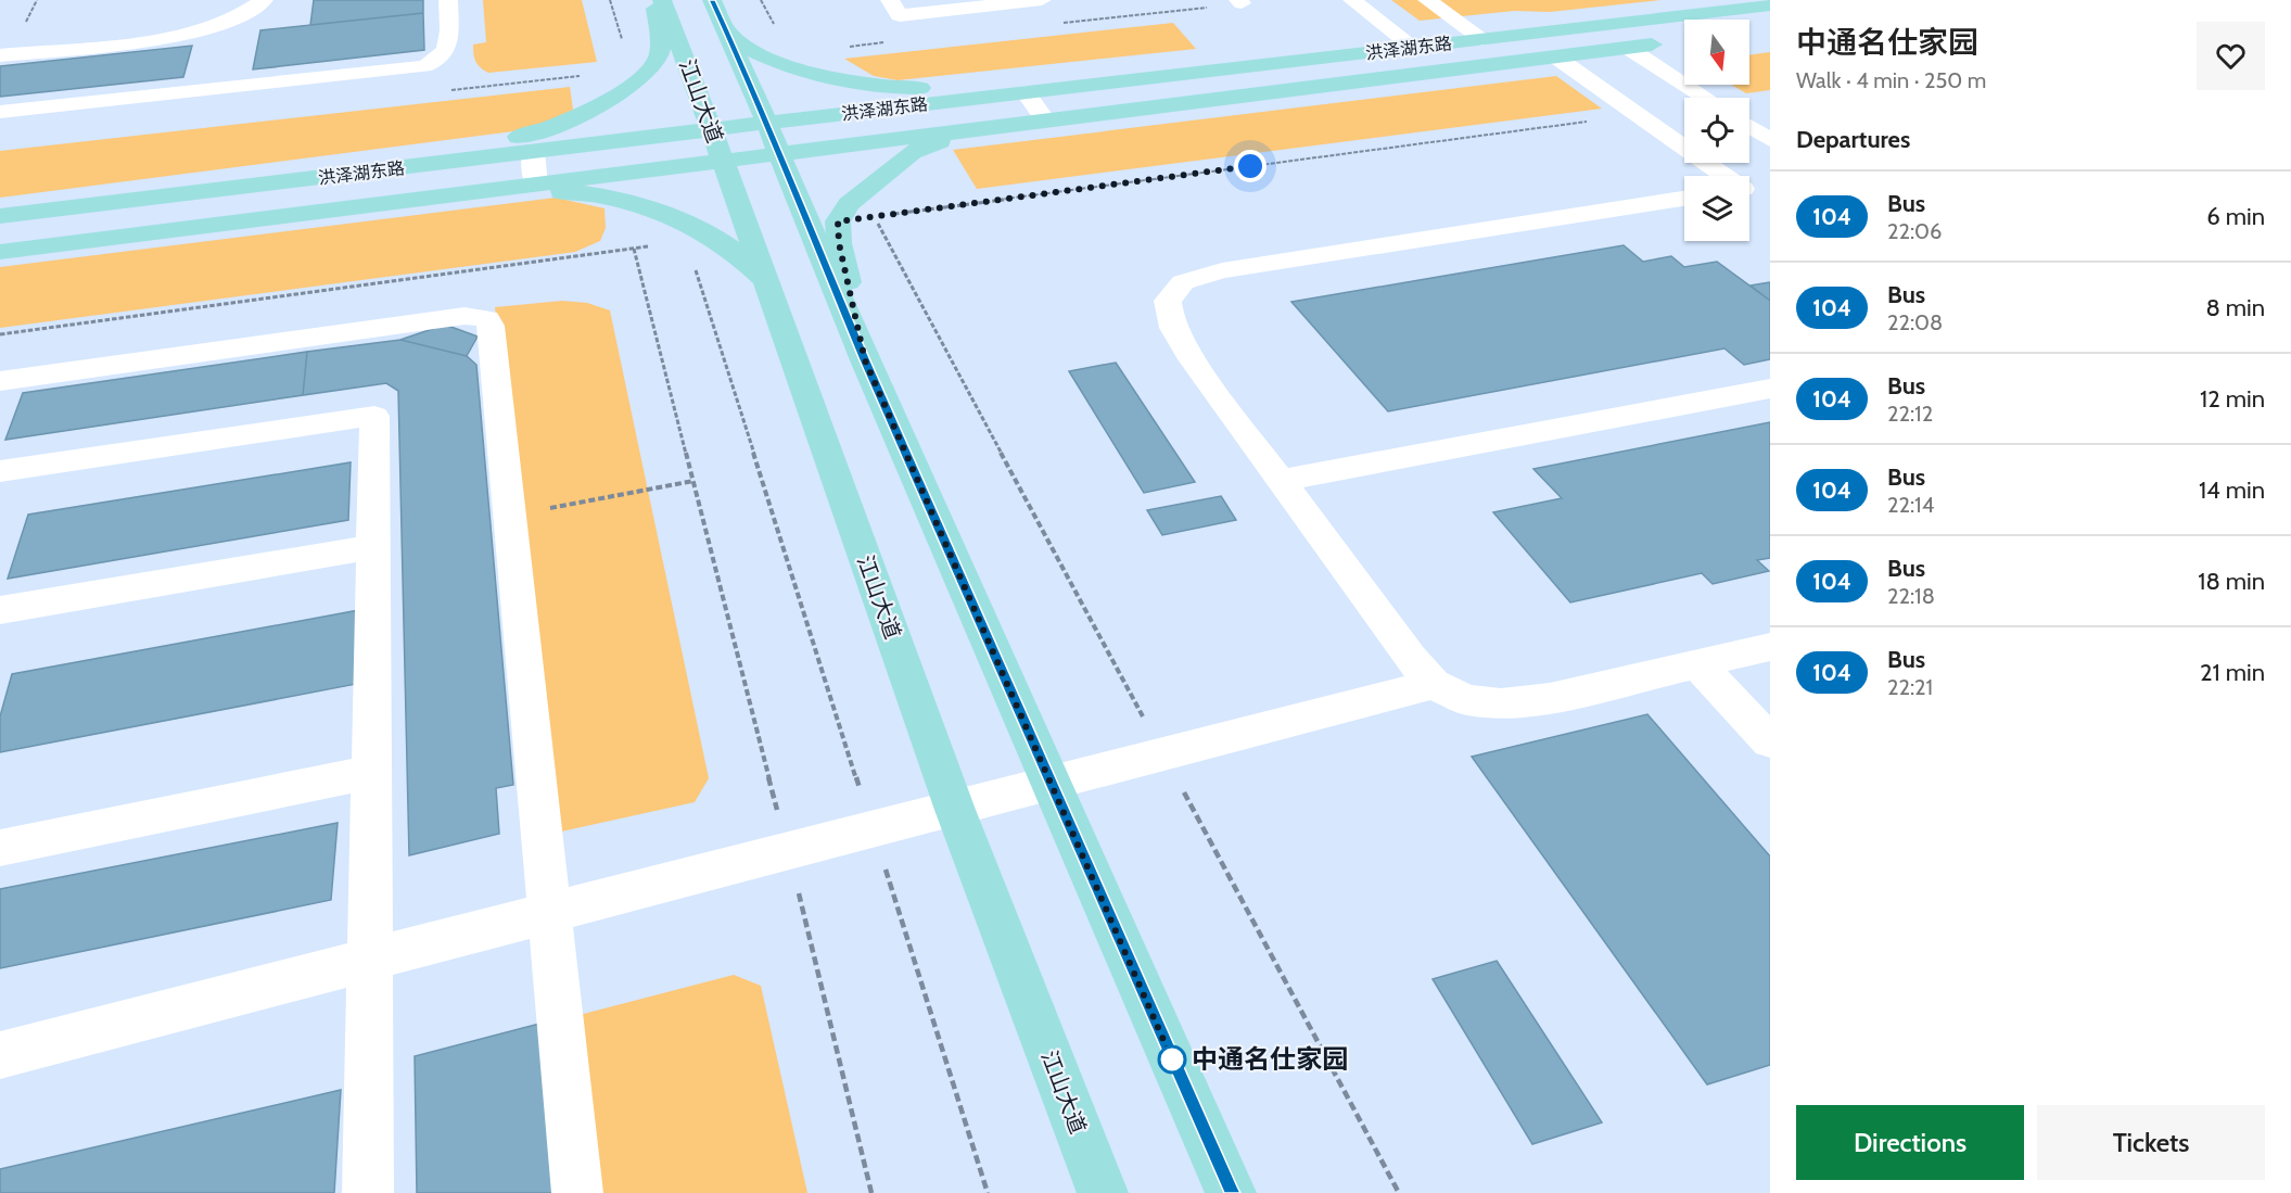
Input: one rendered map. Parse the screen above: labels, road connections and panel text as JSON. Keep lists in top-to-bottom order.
{
  "streets": {
    "main road": ["洪泽湖东路", "江山大道"]
  },
  "crossings": [
    ["洪泽湖东路", "江山大道"]
  ],
  "places": ["中通名仕家园"],
  "lines": ["bus line 104"],
  "north": "bottom",
  "page": {
    "heading": [
      ["中通名仕家园", "Walk · 4 min · 250 m"],
      "Departures"
    ],
    "list": [
      {
        "mark": "104",
        "name": "Bus",
        "note": "22:06",
        "value": "6 min"
      },
      {
        "mark": "104",
        "name": "Bus",
        "note": "22:08",
        "value": "8 min"
      },
      {
        "mark": "104",
        "name": "Bus",
        "note": "22:12",
        "value": "12 min"
      },
      {
        "mark": "104",
        "name": "Bus",
        "note": "22:14",
        "value": "14 min"
      },
      {
        "mark": "104",
        "name": "Bus",
        "note": "22:18",
        "value": "18 min"
      },
      {
        "mark": "104",
        "name": "Bus",
        "note": "22:21",
        "value": "21 min"
      }
    ],
    "buttons": ["Directions", "Tickets"]
  }
}
